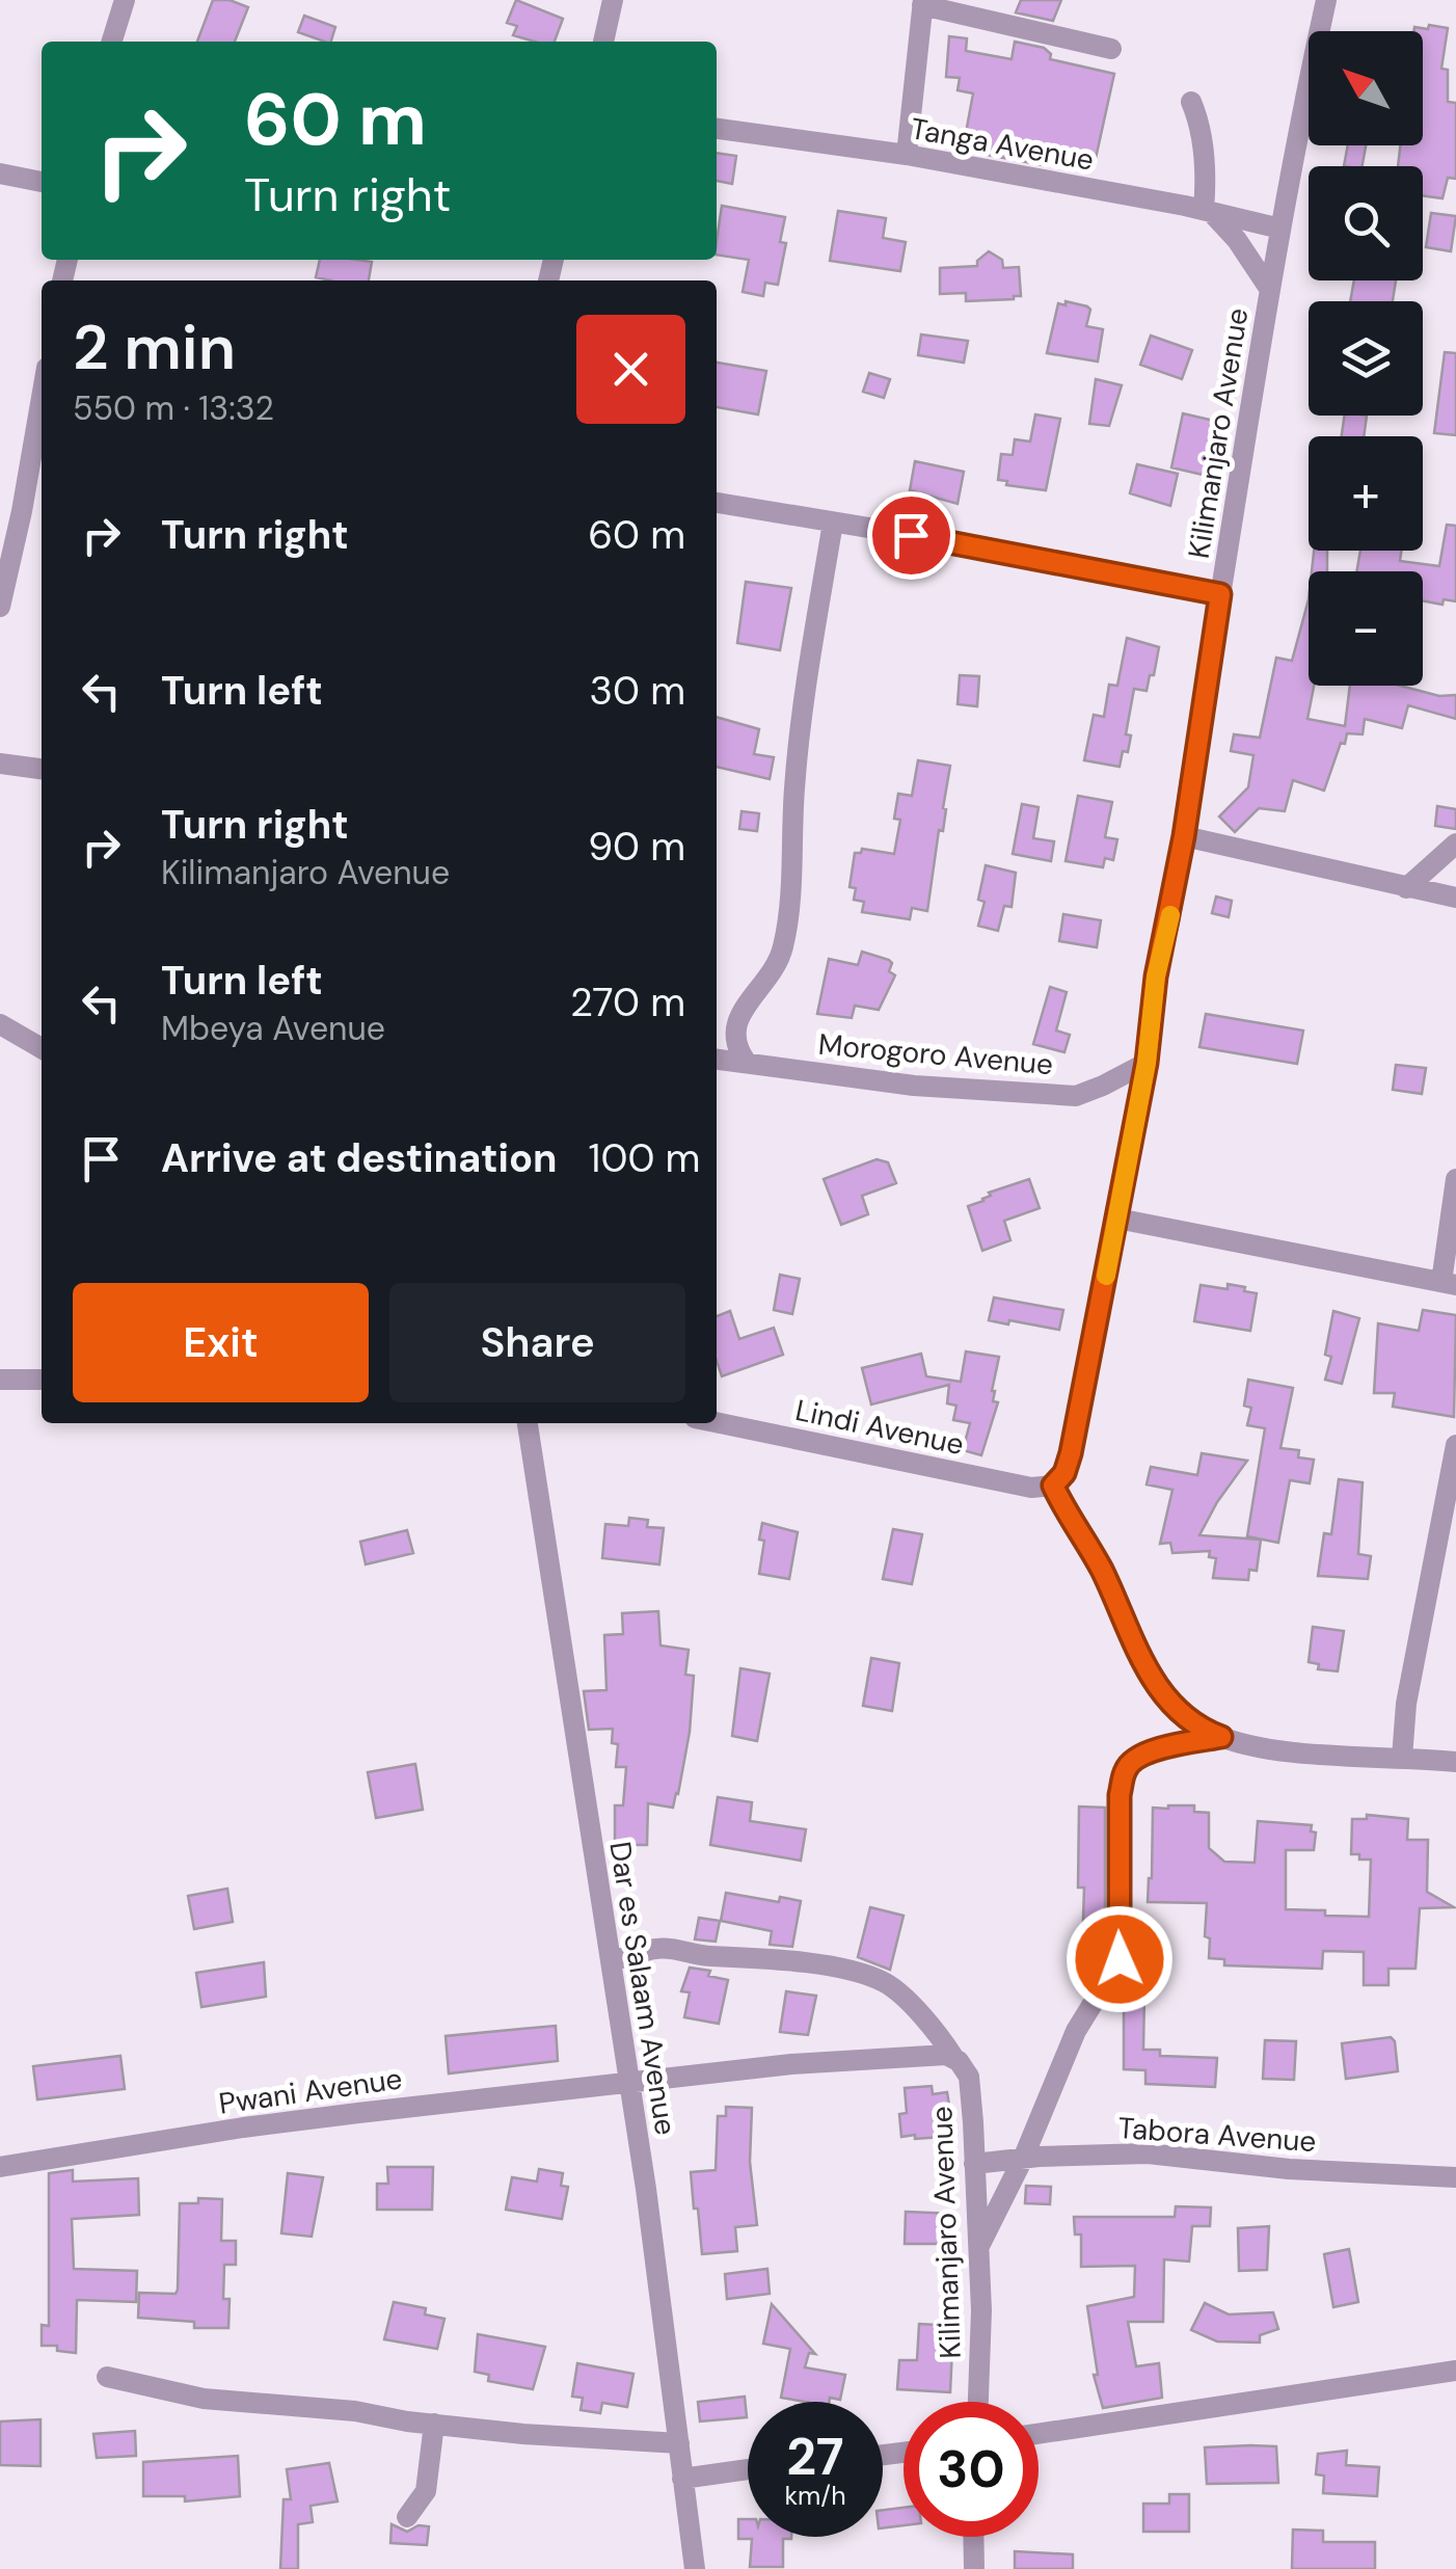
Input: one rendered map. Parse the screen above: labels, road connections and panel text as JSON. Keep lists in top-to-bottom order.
{
  "streets": {
    "street": [
      "Tanga Avenue",
      "Kilimanjaro Avenue",
      "Morogoro Avenue",
      "Lindi Avenue",
      "Dar es Salaam Avenue",
      "Pwani Avenue",
      "Tabora Avenue"
    ]
  },
  "crossings": [
    ["Tanga Avenue", "Kilimanjaro Avenue"],
    ["Kilimanjaro Avenue", "Morogoro Avenue"],
    ["Kilimanjaro Avenue", "Lindi Avenue"],
    ["Kilimanjaro Avenue", "Dar es Salaam Avenue"],
    ["Kilimanjaro Avenue", "Tabora Avenue"],
    ["Dar es Salaam Avenue", "Pwani Avenue"]
  ],
  "north": "top left",
  "page": {
    "map_buttons": ["+", "−"],
    "turn": ["60 m", "Turn right"],
    "heading": ["2 min", "550 m · 13:32"],
    "list": [
      {
        "name": "Turn right",
        "value": "60 m"
      },
      {
        "name": "Turn left",
        "value": "30 m"
      },
      {
        "name": "Turn right",
        "note": "Kilimanjaro Avenue",
        "value": "90 m"
      },
      {
        "name": "Turn left",
        "note": "Mbeya Avenue",
        "value": "270 m"
      },
      {
        "name": "Arrive at destination",
        "value": "100 m"
      }
    ],
    "buttons": ["Exit", "Share"],
    "speed": "27 km/h",
    "limit": "30"
  }
}
